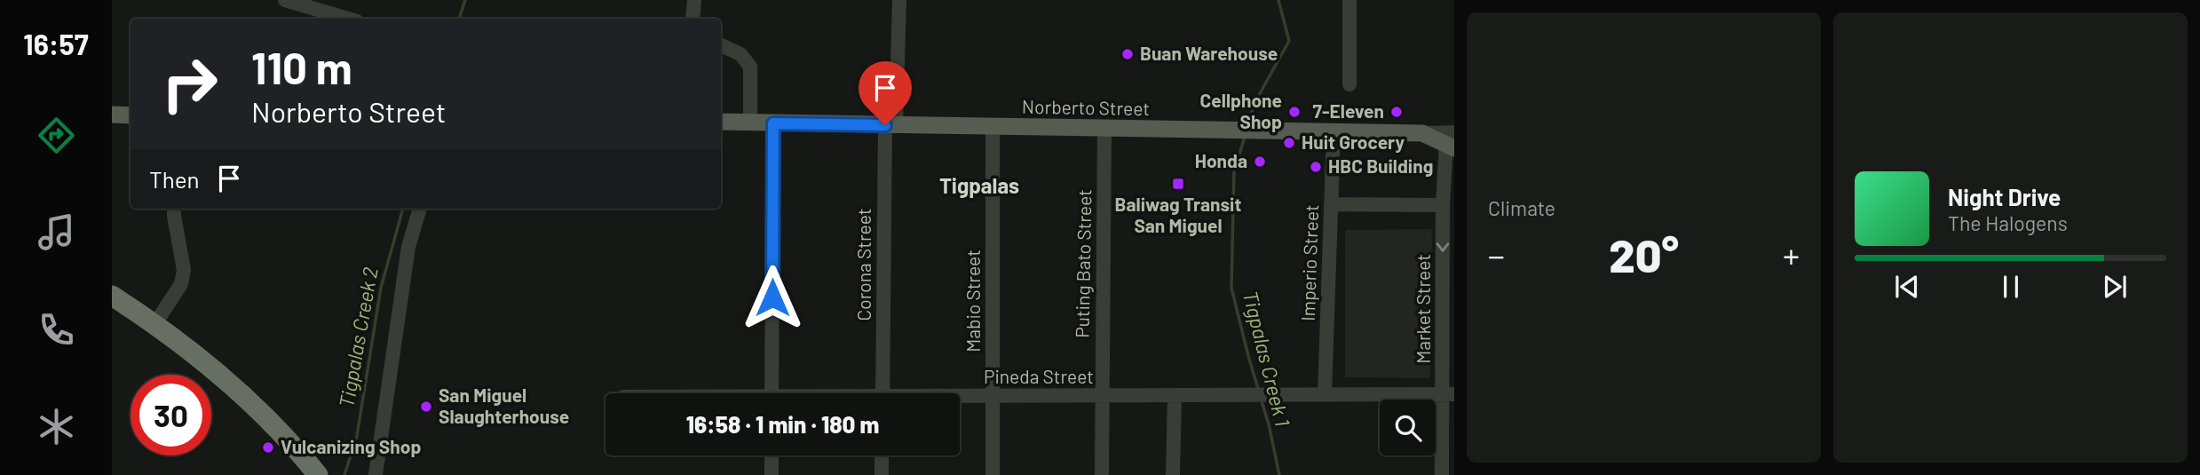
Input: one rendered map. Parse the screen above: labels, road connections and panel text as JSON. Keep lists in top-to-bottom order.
{
  "streets": {
    "main road": ["Norberto Street"],
    "street": [
      "Imperio Street",
      "Puting Bato Street",
      "Corona Street",
      "Mabio Street",
      "Market Street",
      "Pineda Street"
    ]
  },
  "crossings": [
    ["Norberto Street", "Imperio Street"],
    ["Norberto Street", "Puting Bato Street"],
    ["Norberto Street", "Corona Street"],
    ["Norberto Street", "Mabio Street"],
    ["Norberto Street", "Market Street"],
    ["Imperio Street", "Pineda Street"],
    ["Puting Bato Street", "Pineda Street"],
    ["Mabio Street", "Pineda Street"],
    ["Market Street", "Pineda Street"]
  ],
  "one_way": ["Market Street"],
  "districts": ["Tigpalas"],
  "water": ["Tigpalas Creek 2", "Tigpalas Creek 1"],
  "places": {
    "other": [
      "Buan Warehouse",
      "Cellphone Shop",
      "7-Eleven",
      "Huit Grocery",
      "Honda",
      "HBC Building",
      "San Miguel Slaughterhouse",
      "Vulcanizing Shop"
    ],
    "transit": ["Baliwag Transit San Miguel"]
  },
  "page": {
    "tabs": "16:57",
    "tile": "Climate",
    "turn": ["110 m", "Norberto Street"],
    "then": "Then",
    "song": ["Night Drive", "The Halogens"],
    "heat": ["−", "20°", "+"],
    "limit": "30",
    "trip": "16:58 · 1 min · 180 m"
  }
}
